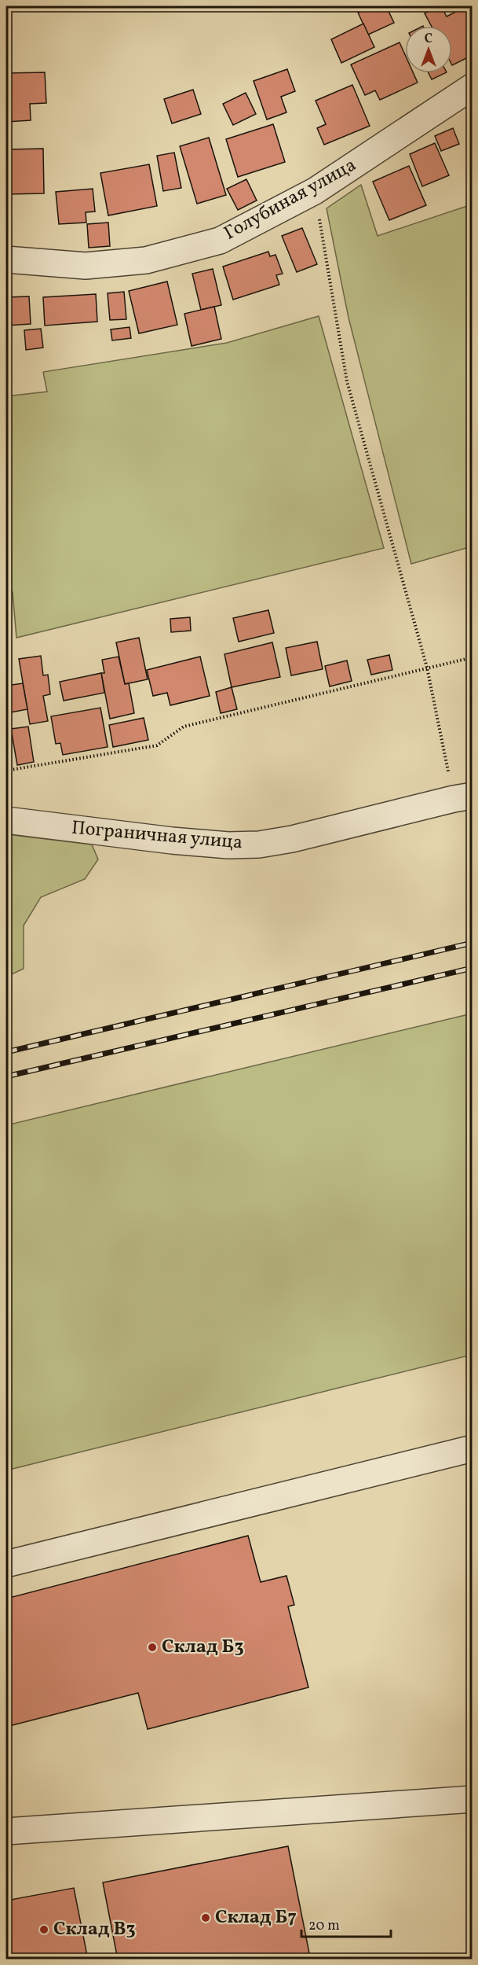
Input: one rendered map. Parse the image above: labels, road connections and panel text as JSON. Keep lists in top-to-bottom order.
{
  "streets": {
    "street": ["Голубиная улица", "Пограничная улица"]
  },
  "places": ["Склад Б3", "Склад Б7", "Склад В3"],
  "scale_bar": "20 m",
  "north": "top"
}
